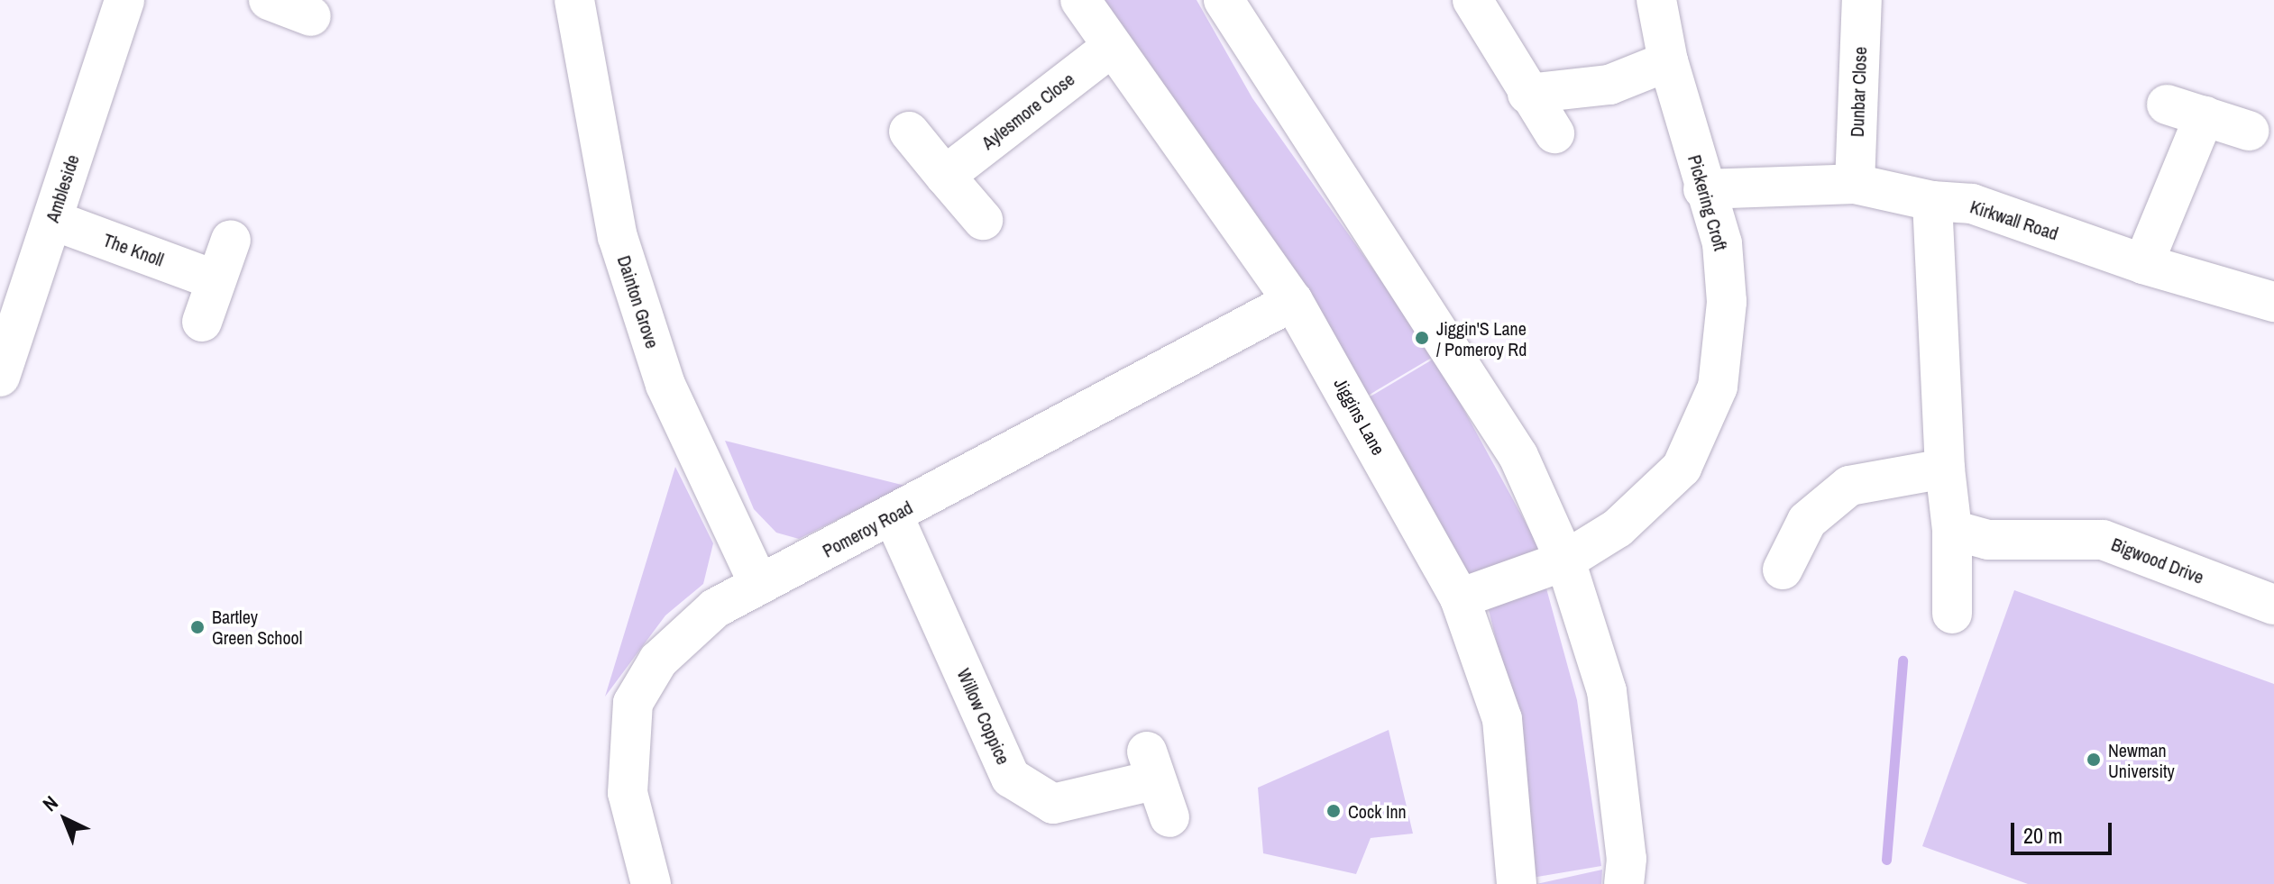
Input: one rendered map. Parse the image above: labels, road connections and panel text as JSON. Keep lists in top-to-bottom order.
{
  "streets": {
    "street": [
      "Dunbar Close",
      "Aylesmore Close",
      "Ambleside",
      "Pickering Croft",
      "Kirkwall Road",
      "The Knoll",
      "Dainton Grove",
      "Jiggins Lane",
      "Pomeroy Road",
      "Bigwood Drive",
      "Willow Coppice"
    ]
  },
  "crossings": [
    ["Dunbar Close", "Kirkwall Road"],
    ["Aylesmore Close", "Jiggins Lane"],
    ["Ambleside", "The Knoll"],
    ["Pickering Croft", "Kirkwall Road"],
    ["Pickering Croft", "Jiggins Lane"],
    ["Dainton Grove", "Pomeroy Road"],
    ["Jiggins Lane", "Pomeroy Road"],
    ["Pomeroy Road", "Willow Coppice"]
  ],
  "places": [
    "Jiggin'S Lane / Pomeroy Rd",
    "Bartley Green School",
    "Newman University",
    "Cock Inn"
  ],
  "scale_bar": "20 m",
  "north": "top left"
}
